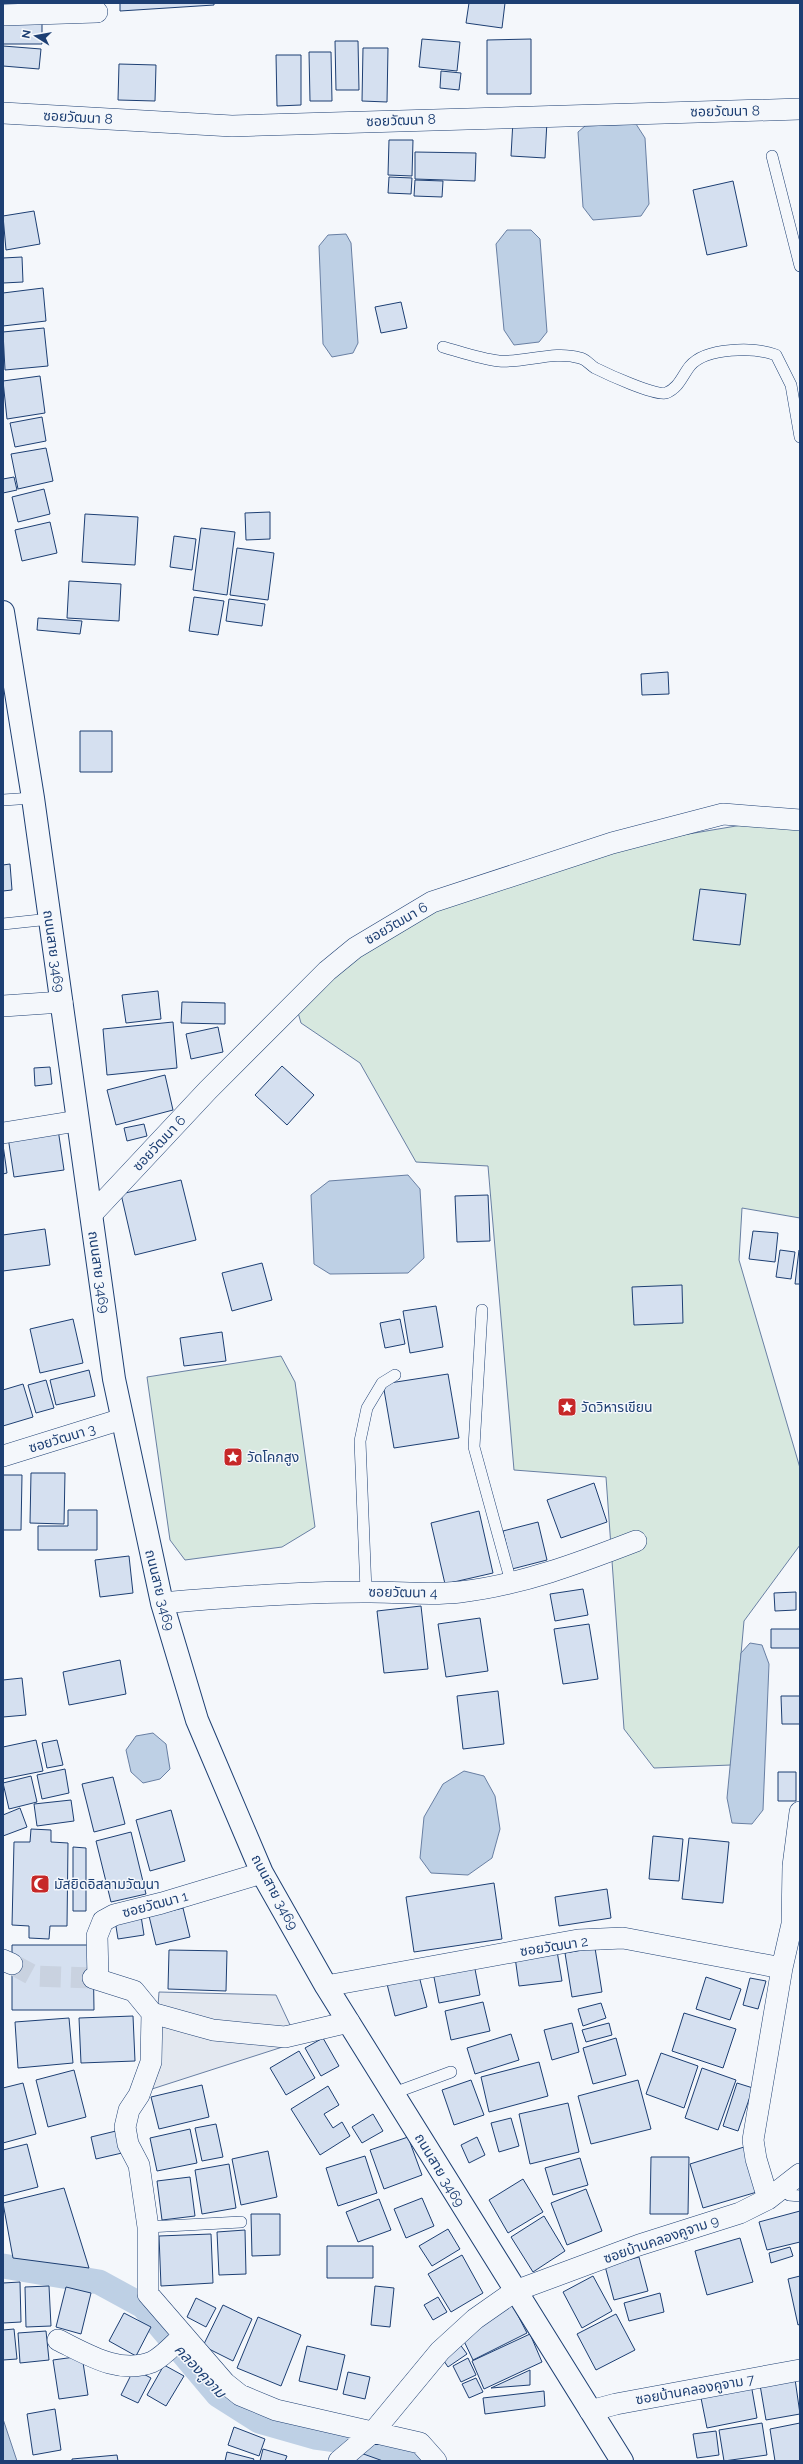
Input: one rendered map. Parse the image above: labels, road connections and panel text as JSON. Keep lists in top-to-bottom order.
{
  "streets": {
    "street": [
      "ซอยวัฒนา 8",
      "ซอยวัฒนา 6",
      "ถนนสาย 3469",
      "ซอยวัฒนา 3",
      "ซอยวัฒนา 4",
      "ซอยวัฒนา 1",
      "ซอยวัฒนา 2",
      "ซอยบ้านคลองคูจาม 9",
      "ซอยบ้านคลองคูจาม 7"
    ]
  },
  "crossings": [
    ["ซอยวัฒนา 6", "ถนนสาย 3469"],
    ["ถนนสาย 3469", "ซอยวัฒนา 3"],
    ["ถนนสาย 3469", "ซอยวัฒนา 4"],
    ["ถนนสาย 3469", "ซอยวัฒนา 1"],
    ["ถนนสาย 3469", "ซอยวัฒนา 2"],
    ["ถนนสาย 3469", "ซอยบ้านคลองคูจาม 9"],
    ["ถนนสาย 3469", "ซอยบ้านคลองคูจาม 7"]
  ],
  "water": ["คลองคูจาม"],
  "places": {
    "place": ["วัดวิหารเขียน", "วัดโคกสูง"],
    "mosque": ["มัสยิดอิสลามวัฒนา"]
  },
  "north": "left"
}
